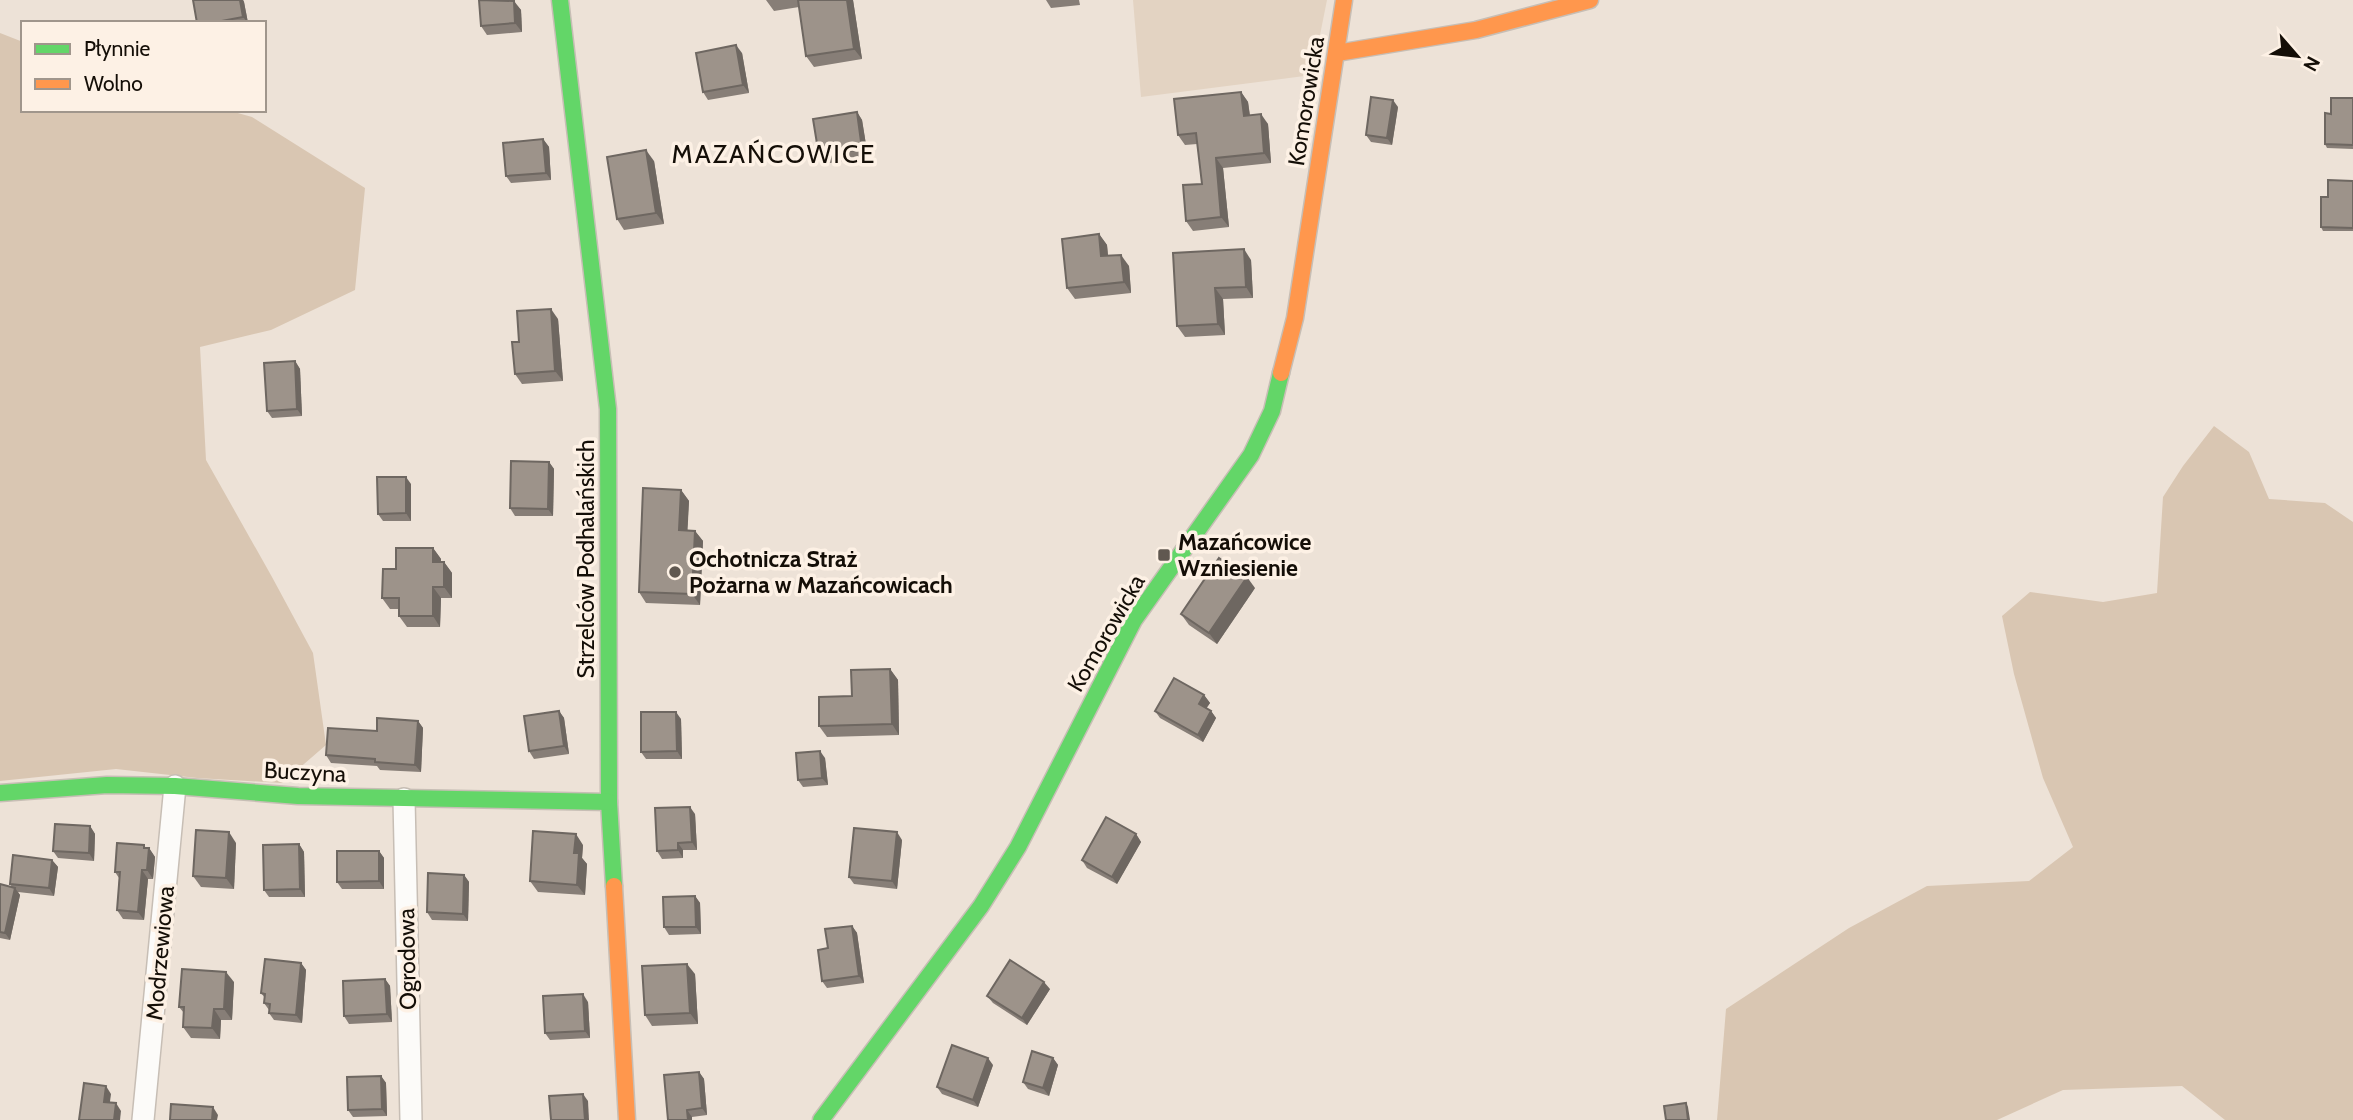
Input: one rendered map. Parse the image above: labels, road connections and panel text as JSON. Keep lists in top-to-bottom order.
{
  "streets": {
    "street": [
      "Komorowicka",
      "Strzelców Podhalańskich",
      "Buczyna",
      "Modrzewiowa",
      "Ogrodowa"
    ]
  },
  "crossings": [
    ["Strzelców Podhalańskich", "Buczyna"],
    ["Buczyna", "Modrzewiowa"],
    ["Buczyna", "Ogrodowa"]
  ],
  "districts": ["MAZAŃCOWICE"],
  "places": {
    "transit": ["Mazańcowice Wzniesienie"],
    "other": ["Ochotnicza Straż Pożarna w Mazańcowicach"]
  },
  "legend": ["Płynnie", "Wolno"],
  "north": "bottom right"
}
